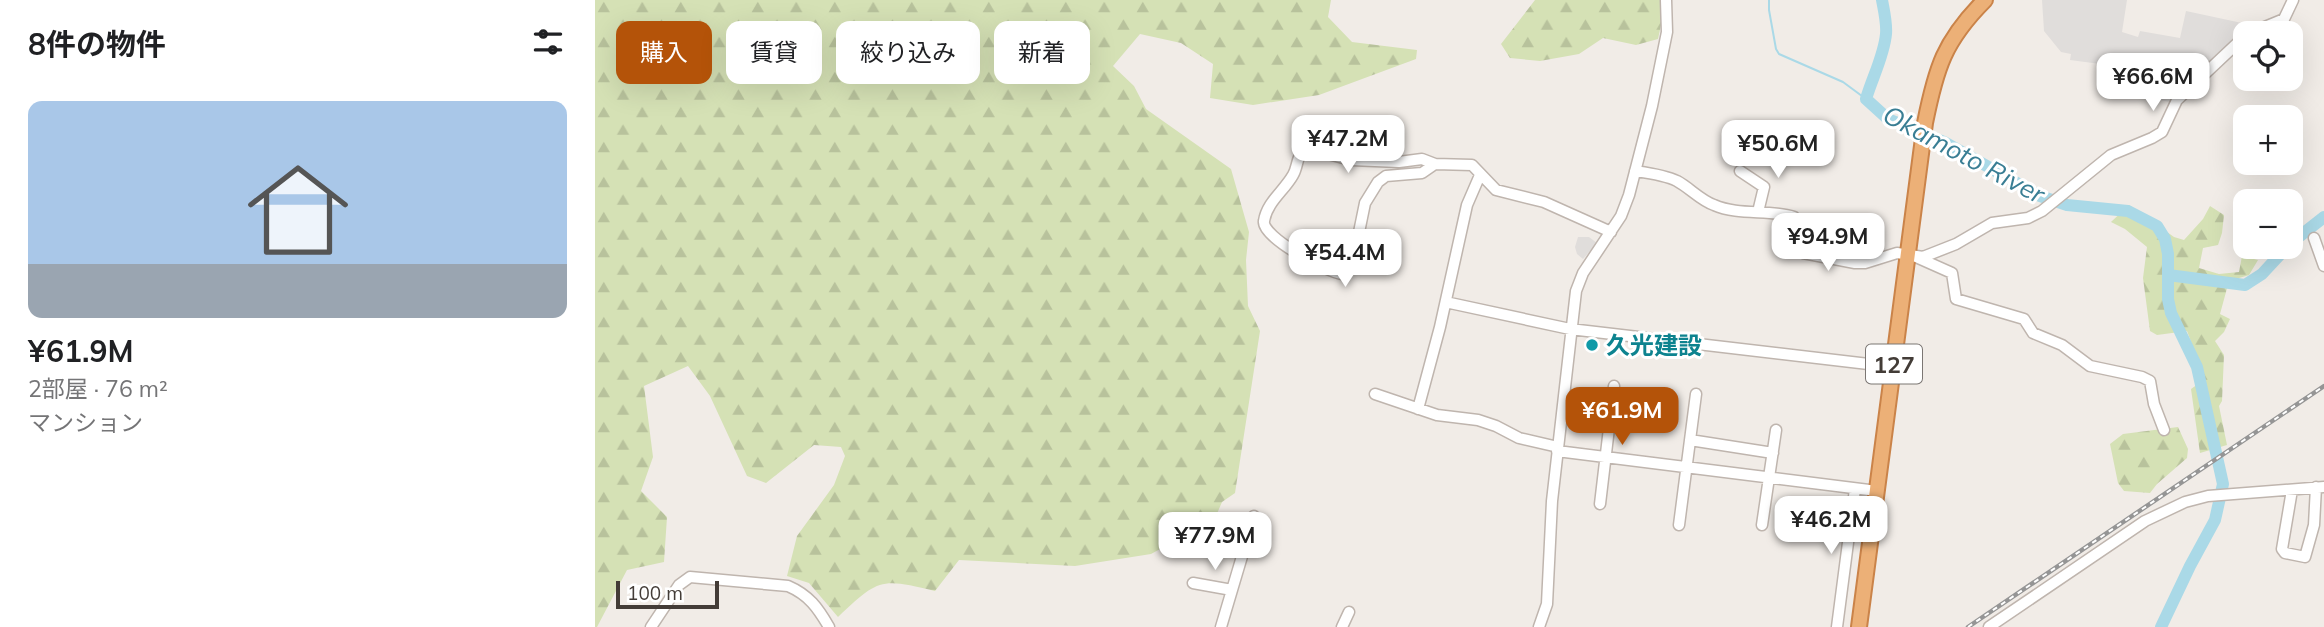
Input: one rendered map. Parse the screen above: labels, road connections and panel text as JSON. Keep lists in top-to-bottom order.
{
  "streets": {
    "highway": ["127"]
  },
  "water": ["Okamoto River"],
  "places": ["久光建設"],
  "scale_bar": "100 m",
  "page": {
    "heading": "8件の物件",
    "map_buttons": ["+", "−"],
    "chip": [
      "購入",
      "賃貸",
      "絞り込み",
      "新着"
    ],
    "price": [
      "¥66.6M",
      "¥47.2M",
      "¥50.6M",
      "¥94.9M",
      "¥54.4M",
      "¥61.9M",
      "¥46.2M",
      "¥77.9M"
    ],
    "list": [
      {
        "name": "¥61.9M",
        "note": "2部屋 · 76 m² · マンション"
      }
    ],
    "scale": "100 m"
  }
}
